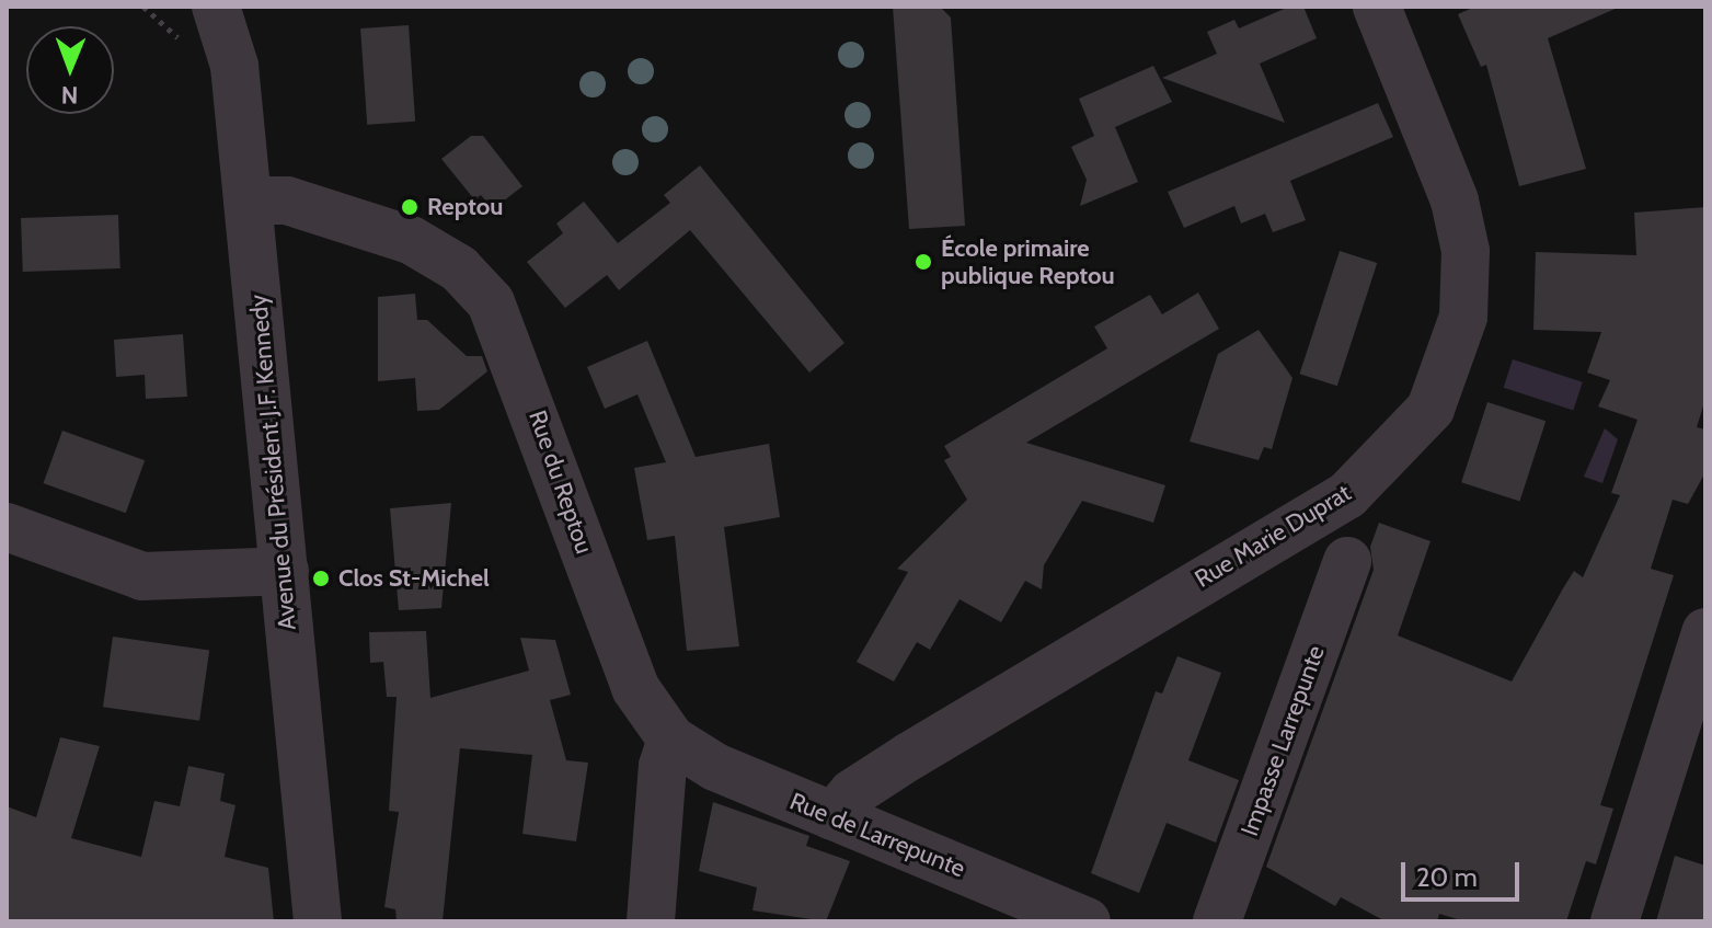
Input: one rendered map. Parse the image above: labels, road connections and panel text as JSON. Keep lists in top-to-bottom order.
{
  "streets": {
    "street": [
      "Avenue du Président J.F. Kennedy",
      "Rue du Reptou",
      "Rue Marie Duprat",
      "Impasse Larrepunte",
      "Rue de Larrepunte"
    ]
  },
  "crossings": [
    ["Avenue du Président J.F. Kennedy", "Rue du Reptou"],
    ["Rue du Reptou", "Rue de Larrepunte"],
    ["Rue Marie Duprat", "Rue de Larrepunte"]
  ],
  "places": ["Reptou", "École primaire publique Reptou", "Clos St-Michel"],
  "scale_bar": "20 m",
  "north": "bottom"
}
